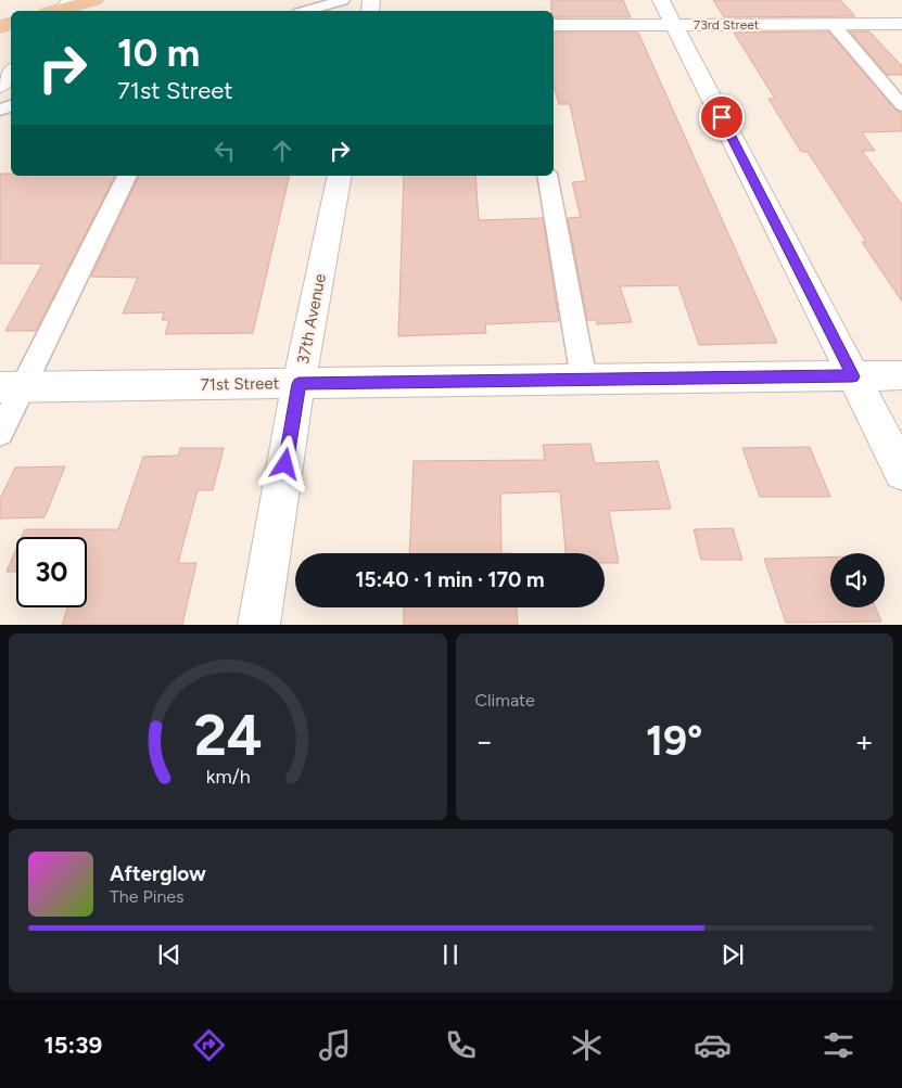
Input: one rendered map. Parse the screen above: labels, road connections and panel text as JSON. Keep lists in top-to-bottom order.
{
  "streets": {
    "street": ["73rd Street", "37th Avenue", "71st Street"]
  },
  "crossings": [
    ["37th Avenue", "71st Street"]
  ],
  "page": {
    "turn": ["10 m", "71st Street"],
    "limit": "30",
    "trip": "15:40 · 1 min · 170 m",
    "tile": "Climate",
    "heat": ["−", "19°", "+"],
    "song": ["Afterglow", "The Pines"],
    "tabs": "15:39",
    "gauge": ["24", "km/h"]
  }
}
